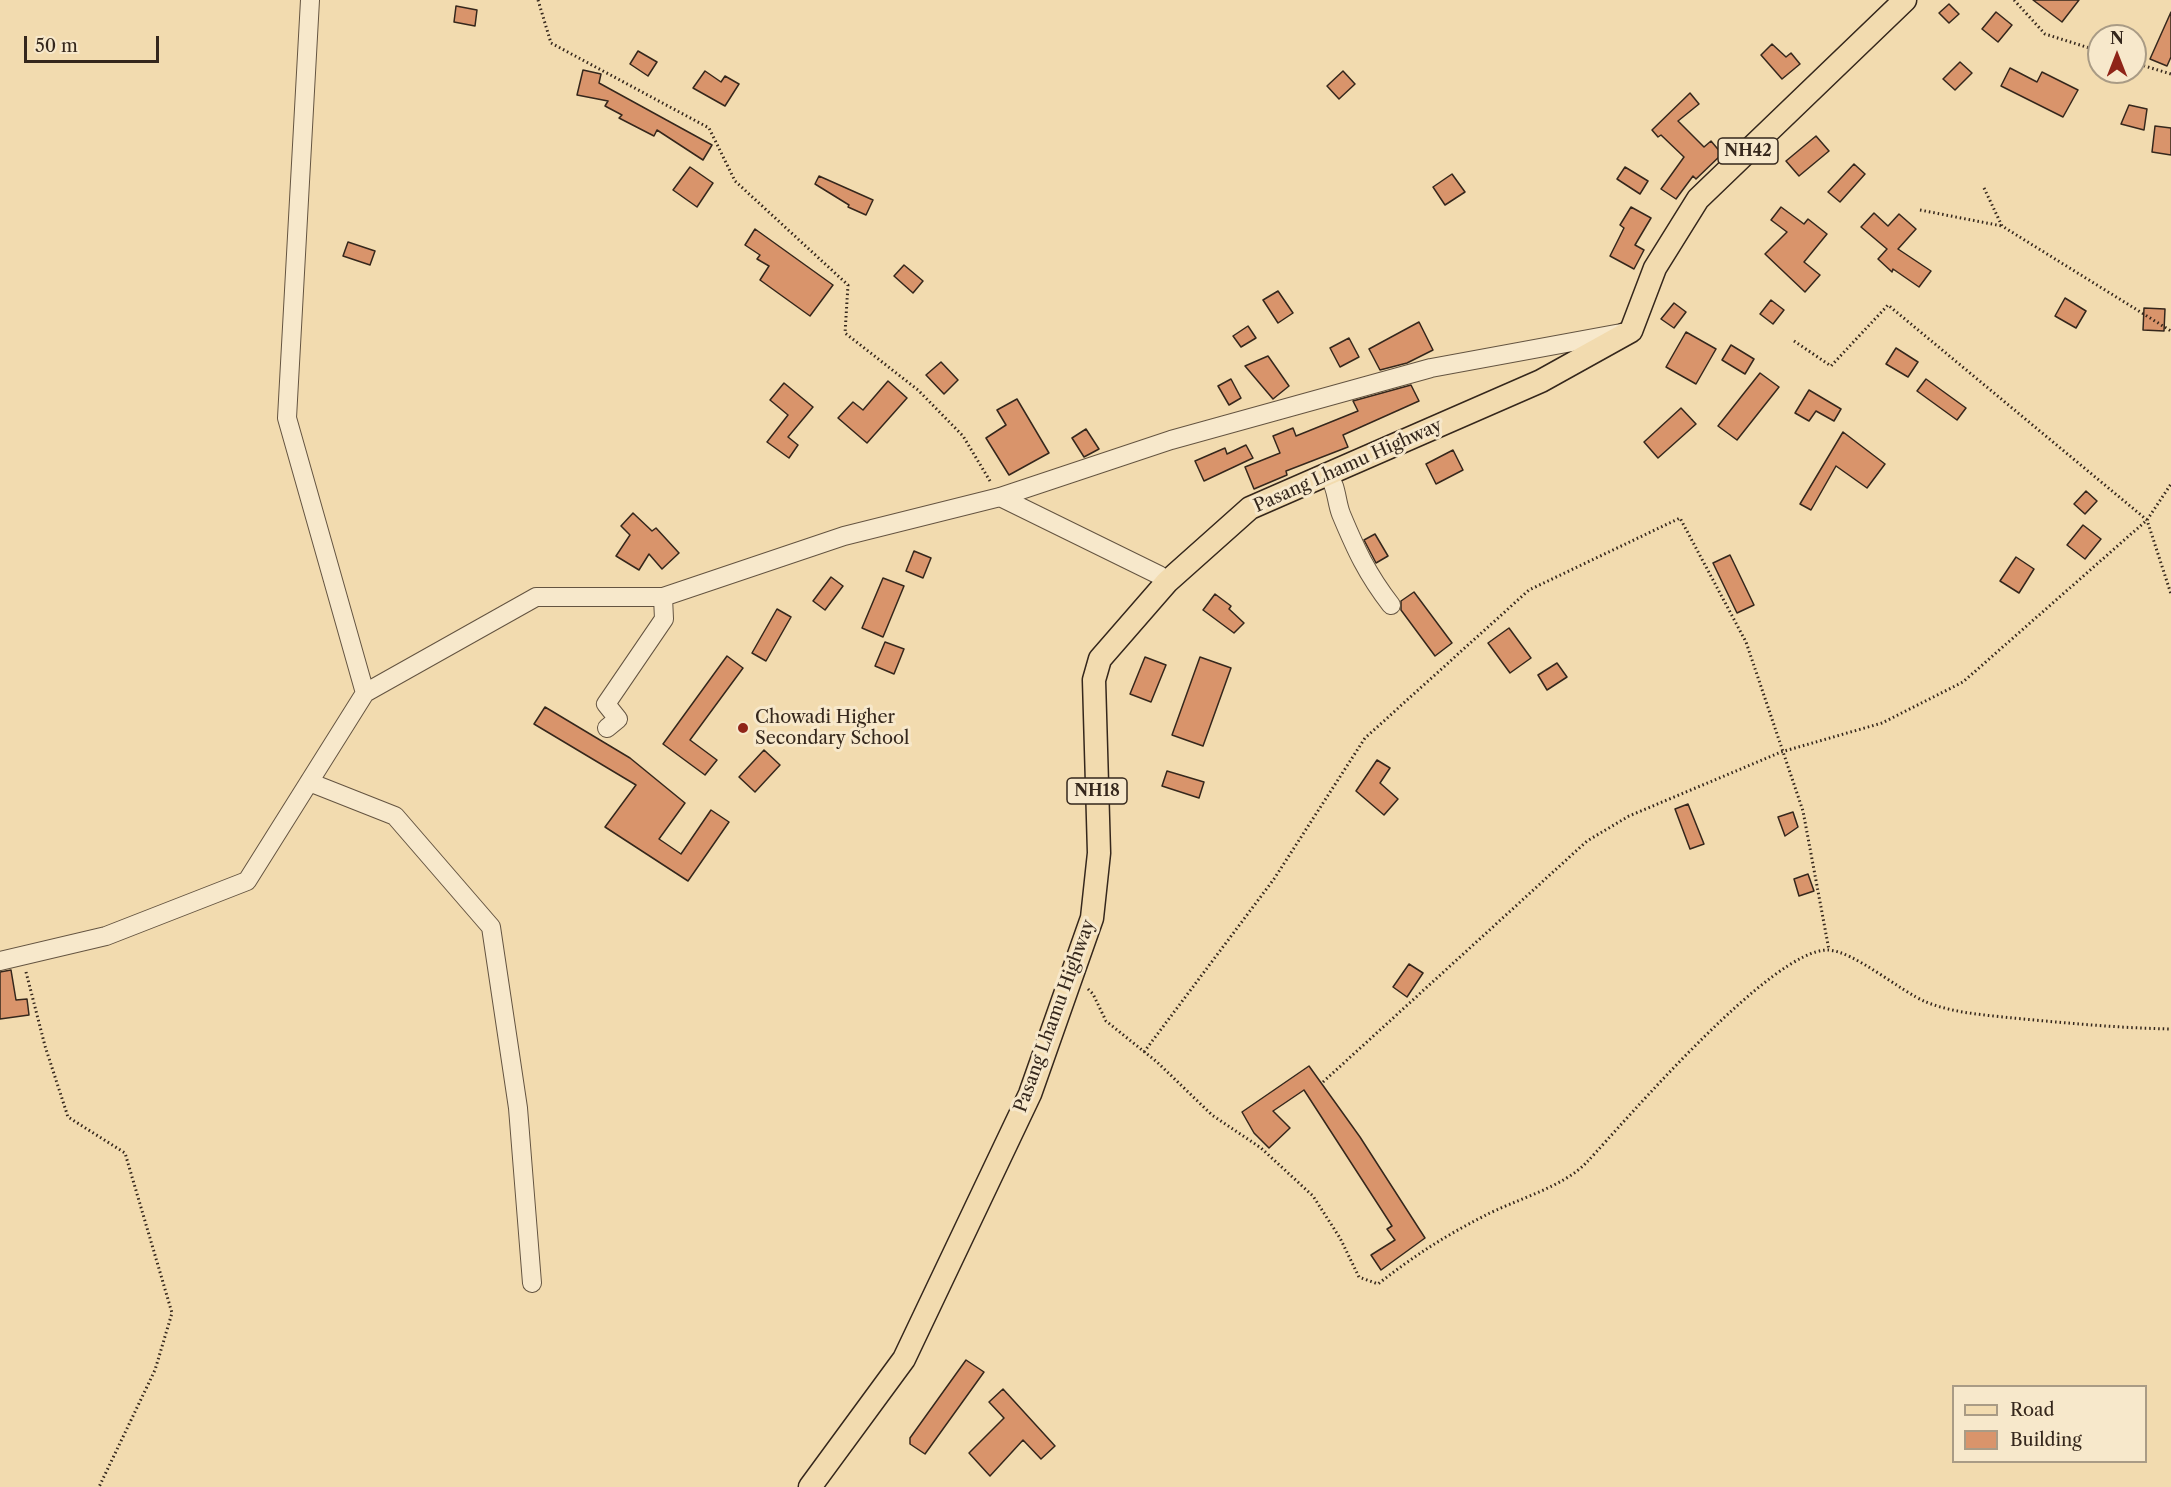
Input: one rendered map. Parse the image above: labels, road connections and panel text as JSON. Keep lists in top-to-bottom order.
{
  "streets": {
    "main road": ["NH42", "Pasang Lhamu Highway", "NH18"]
  },
  "crossings": [
    ["NH42", "Pasang Lhamu Highway"]
  ],
  "places": ["Chowadi Higher Secondary School"],
  "legend": ["Road", "Building"],
  "scale_bar": "50 m",
  "north": "top"
}
